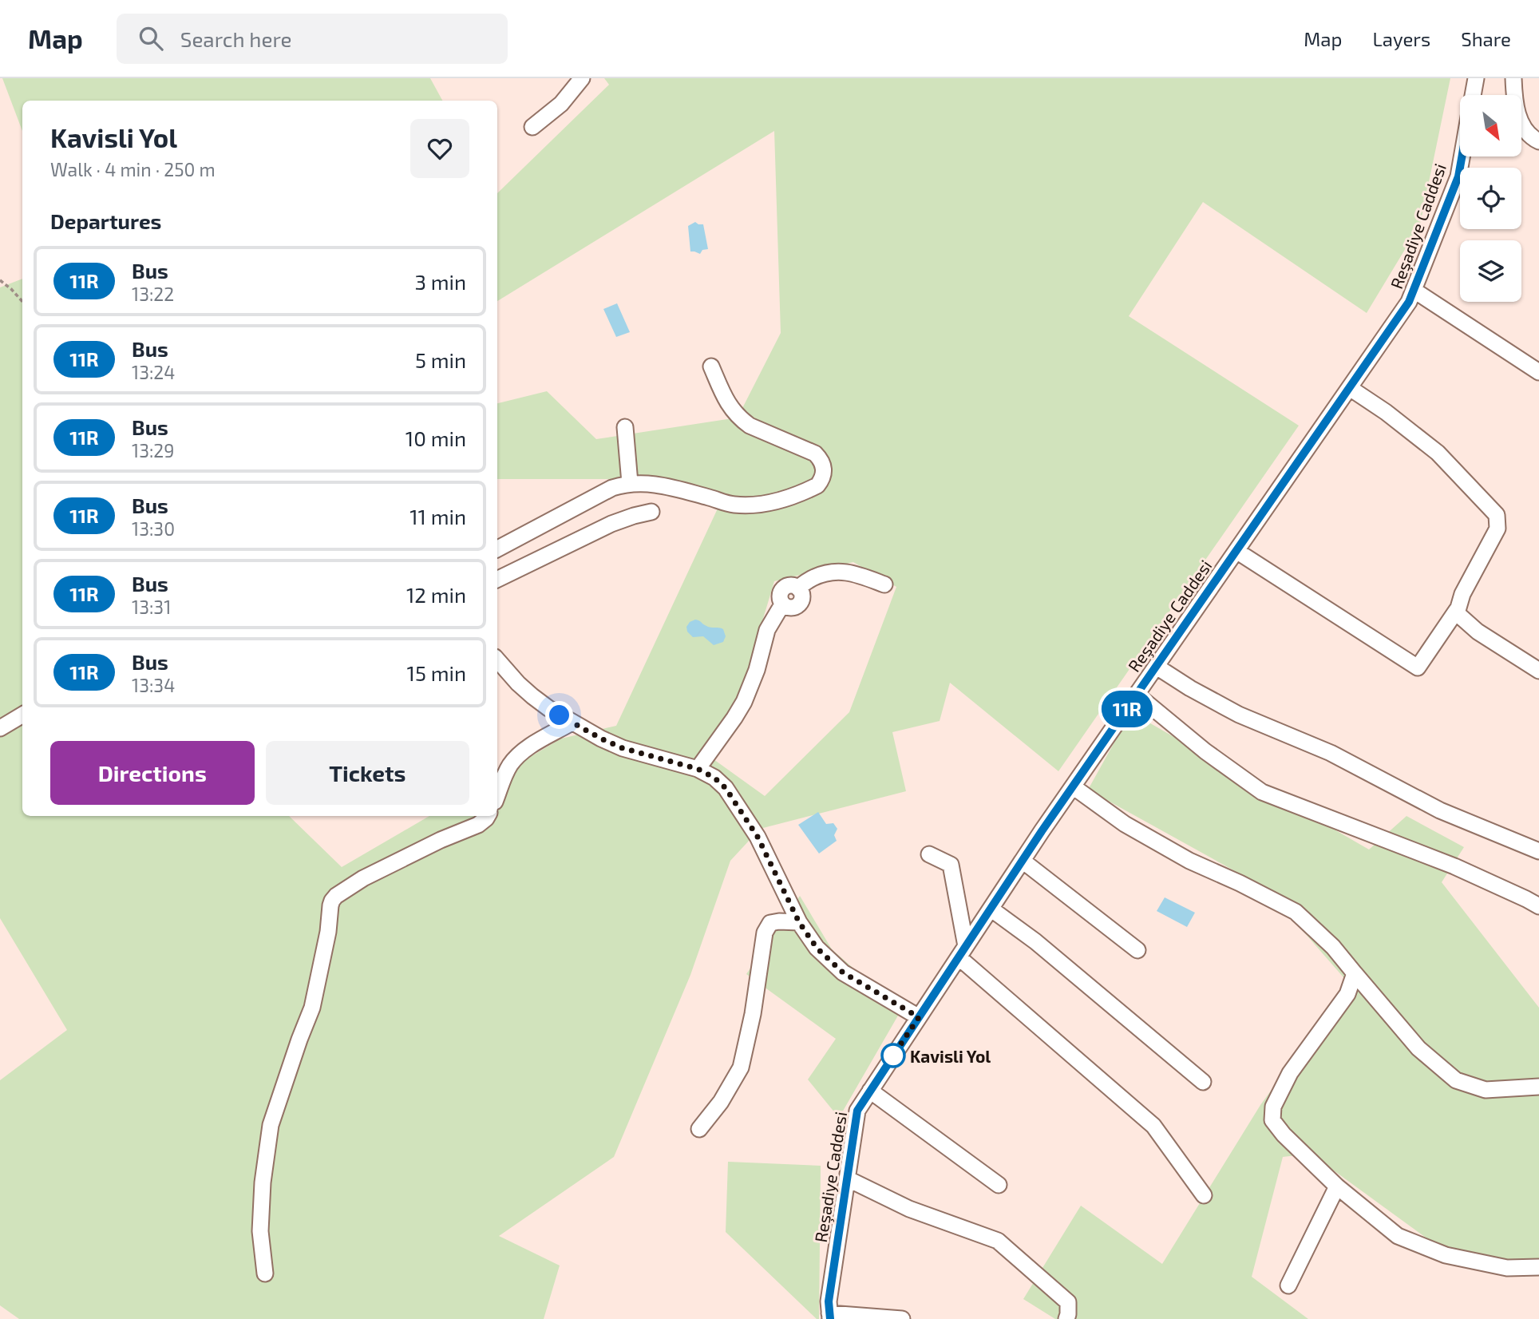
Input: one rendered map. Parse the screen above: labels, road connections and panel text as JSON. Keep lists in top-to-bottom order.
{
  "streets": {
    "street": ["Reşadiye Caddesi"]
  },
  "places": ["Kavisli Yol"],
  "lines": ["bus line 11R"],
  "north": "bottom right",
  "page": {
    "header": "Map",
    "search": "Search here",
    "nav": ["Map", "Layers", "Share"],
    "on_map": "11R",
    "heading": [
      ["Kavisli Yol", "Walk · 4 min · 250 m"],
      "Departures"
    ],
    "list": [
      {
        "mark": "11R",
        "name": "Bus",
        "note": "13:22",
        "value": "3 min"
      },
      {
        "mark": "11R",
        "name": "Bus",
        "note": "13:24",
        "value": "5 min"
      },
      {
        "mark": "11R",
        "name": "Bus",
        "note": "13:29",
        "value": "10 min"
      },
      {
        "mark": "11R",
        "name": "Bus",
        "note": "13:30",
        "value": "11 min"
      },
      {
        "mark": "11R",
        "name": "Bus",
        "note": "13:31",
        "value": "12 min"
      },
      {
        "mark": "11R",
        "name": "Bus",
        "note": "13:34",
        "value": "15 min"
      }
    ],
    "buttons": ["Directions", "Tickets"]
  }
}
